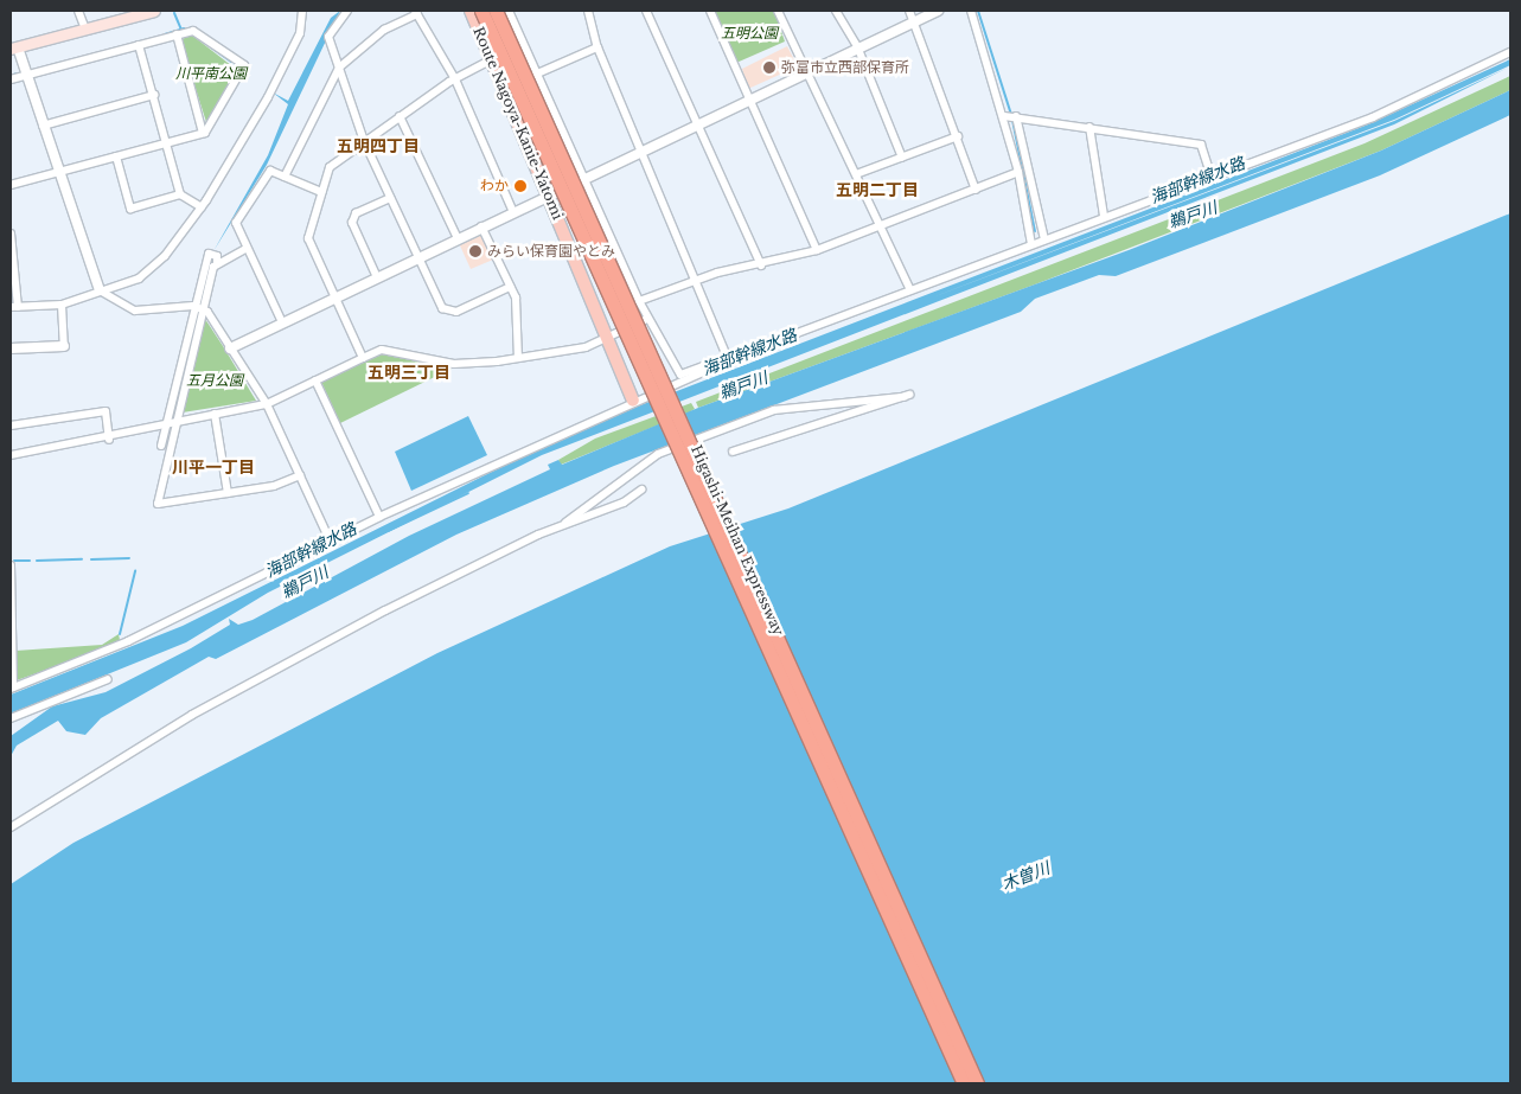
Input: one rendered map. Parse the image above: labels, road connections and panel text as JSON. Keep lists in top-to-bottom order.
{
  "streets": {
    "highway": ["Higashi-Meihan Expressway"],
    "main road": ["Route Nagoya-Kanie-Yatomi"]
  },
  "districts": [
    "五明四丁目",
    "五明二丁目",
    "五明三丁目",
    "川平一丁目"
  ],
  "water": ["海部幹線水路", "鵜戸川", "木曽川"],
  "parks": ["五明公園", "川平南公園", "五月公園"],
  "places": ["弥富市立西部保育所", "わか", "みらい保育園やとみ"]
}
